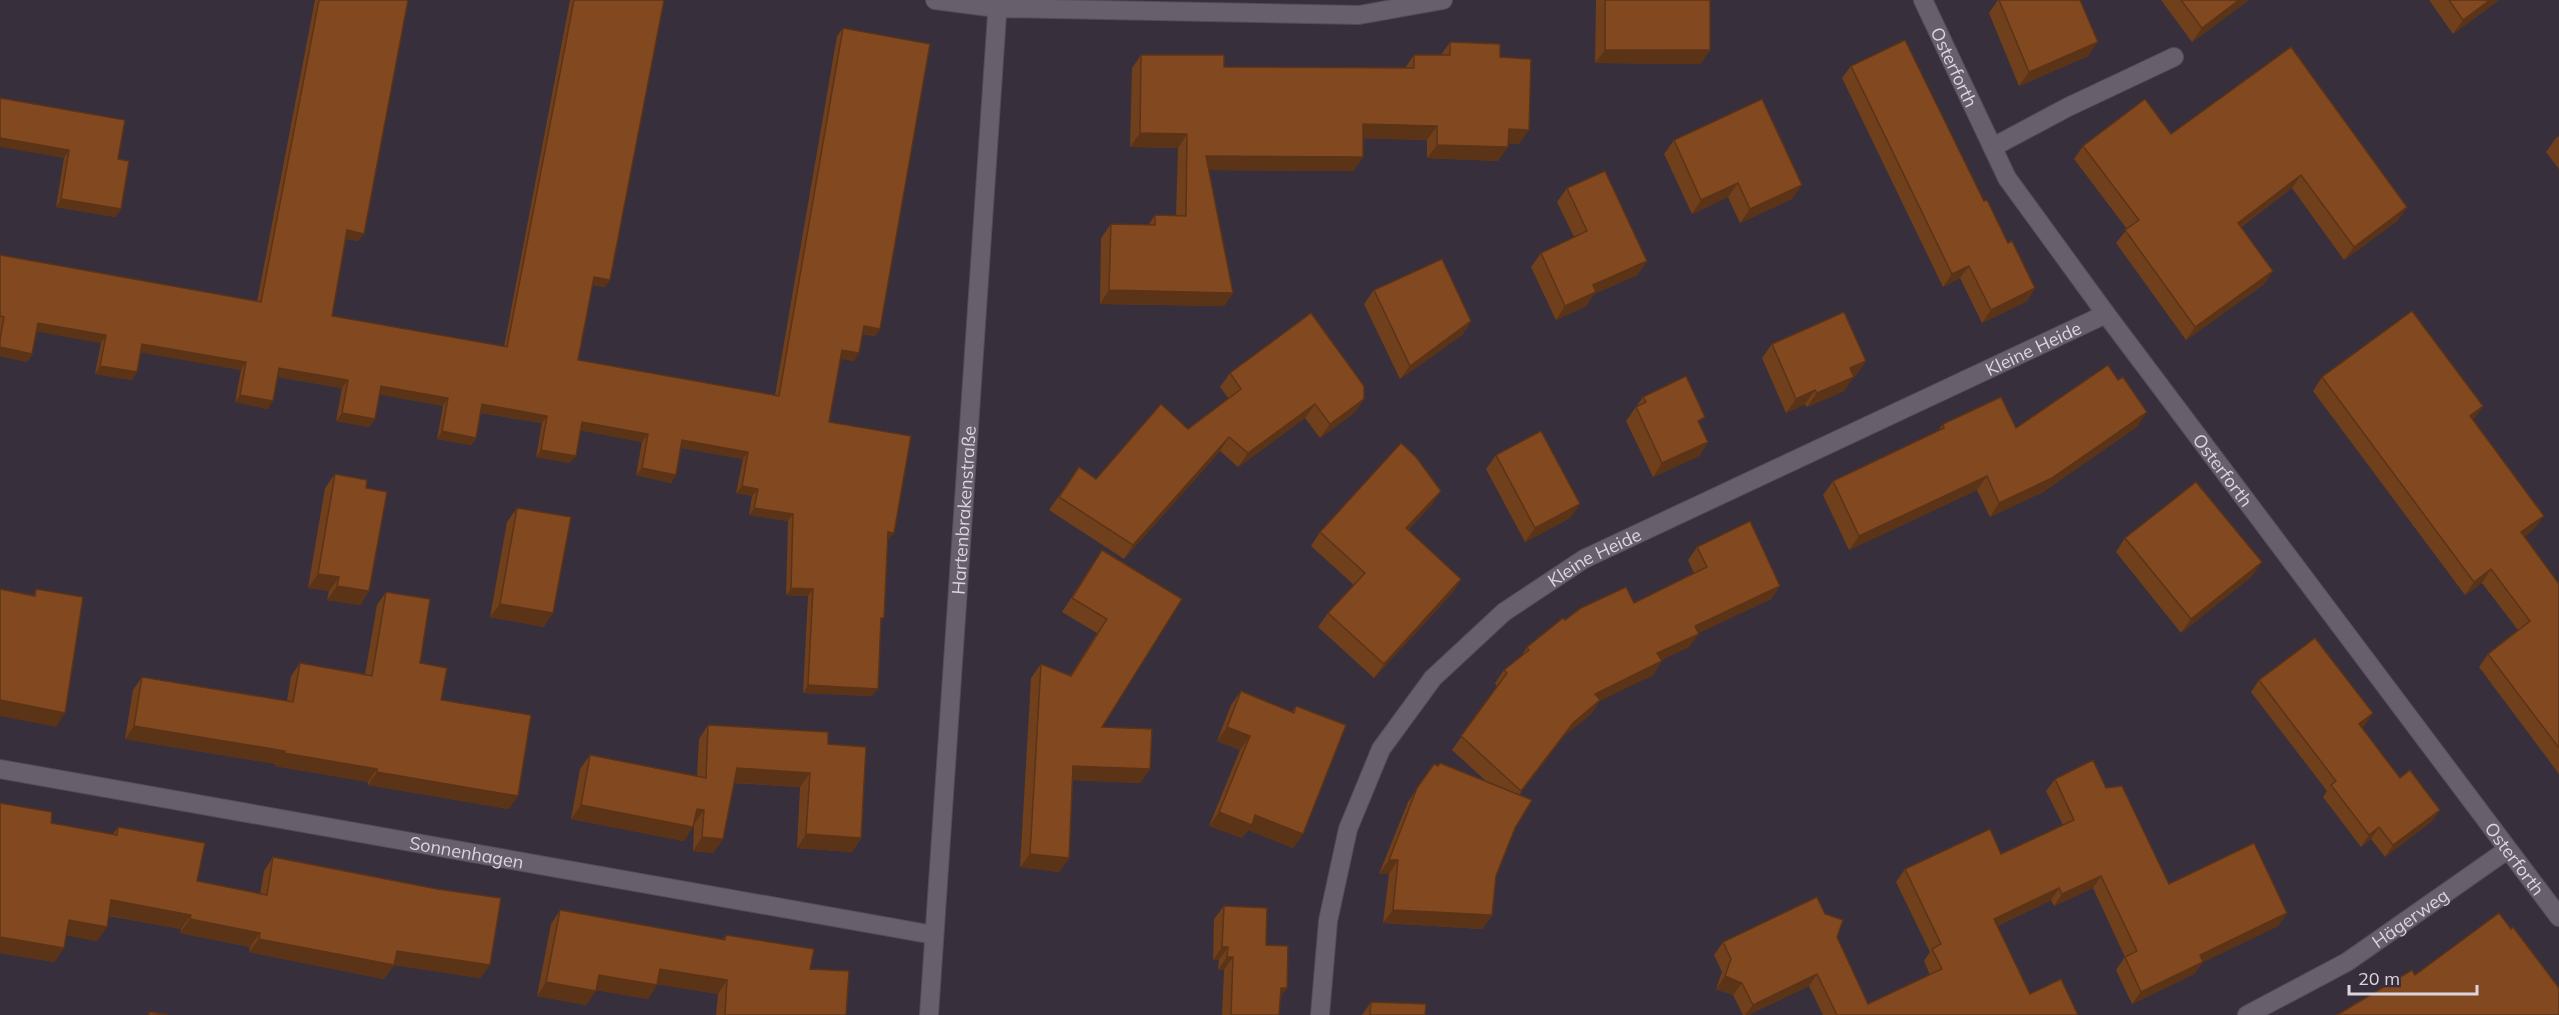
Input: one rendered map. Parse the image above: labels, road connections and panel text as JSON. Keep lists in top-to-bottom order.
{
  "streets": {
    "street": [
      "Osterforth",
      "Kleine Heide",
      "Hartenbrakenstraße",
      "Sonnenhagen",
      "Hägerweg"
    ]
  },
  "crossings": [
    ["Osterforth", "Kleine Heide"],
    ["Osterforth", "Hägerweg"],
    ["Hartenbrakenstraße", "Sonnenhagen"]
  ],
  "scale_bar": "20 m"
}
